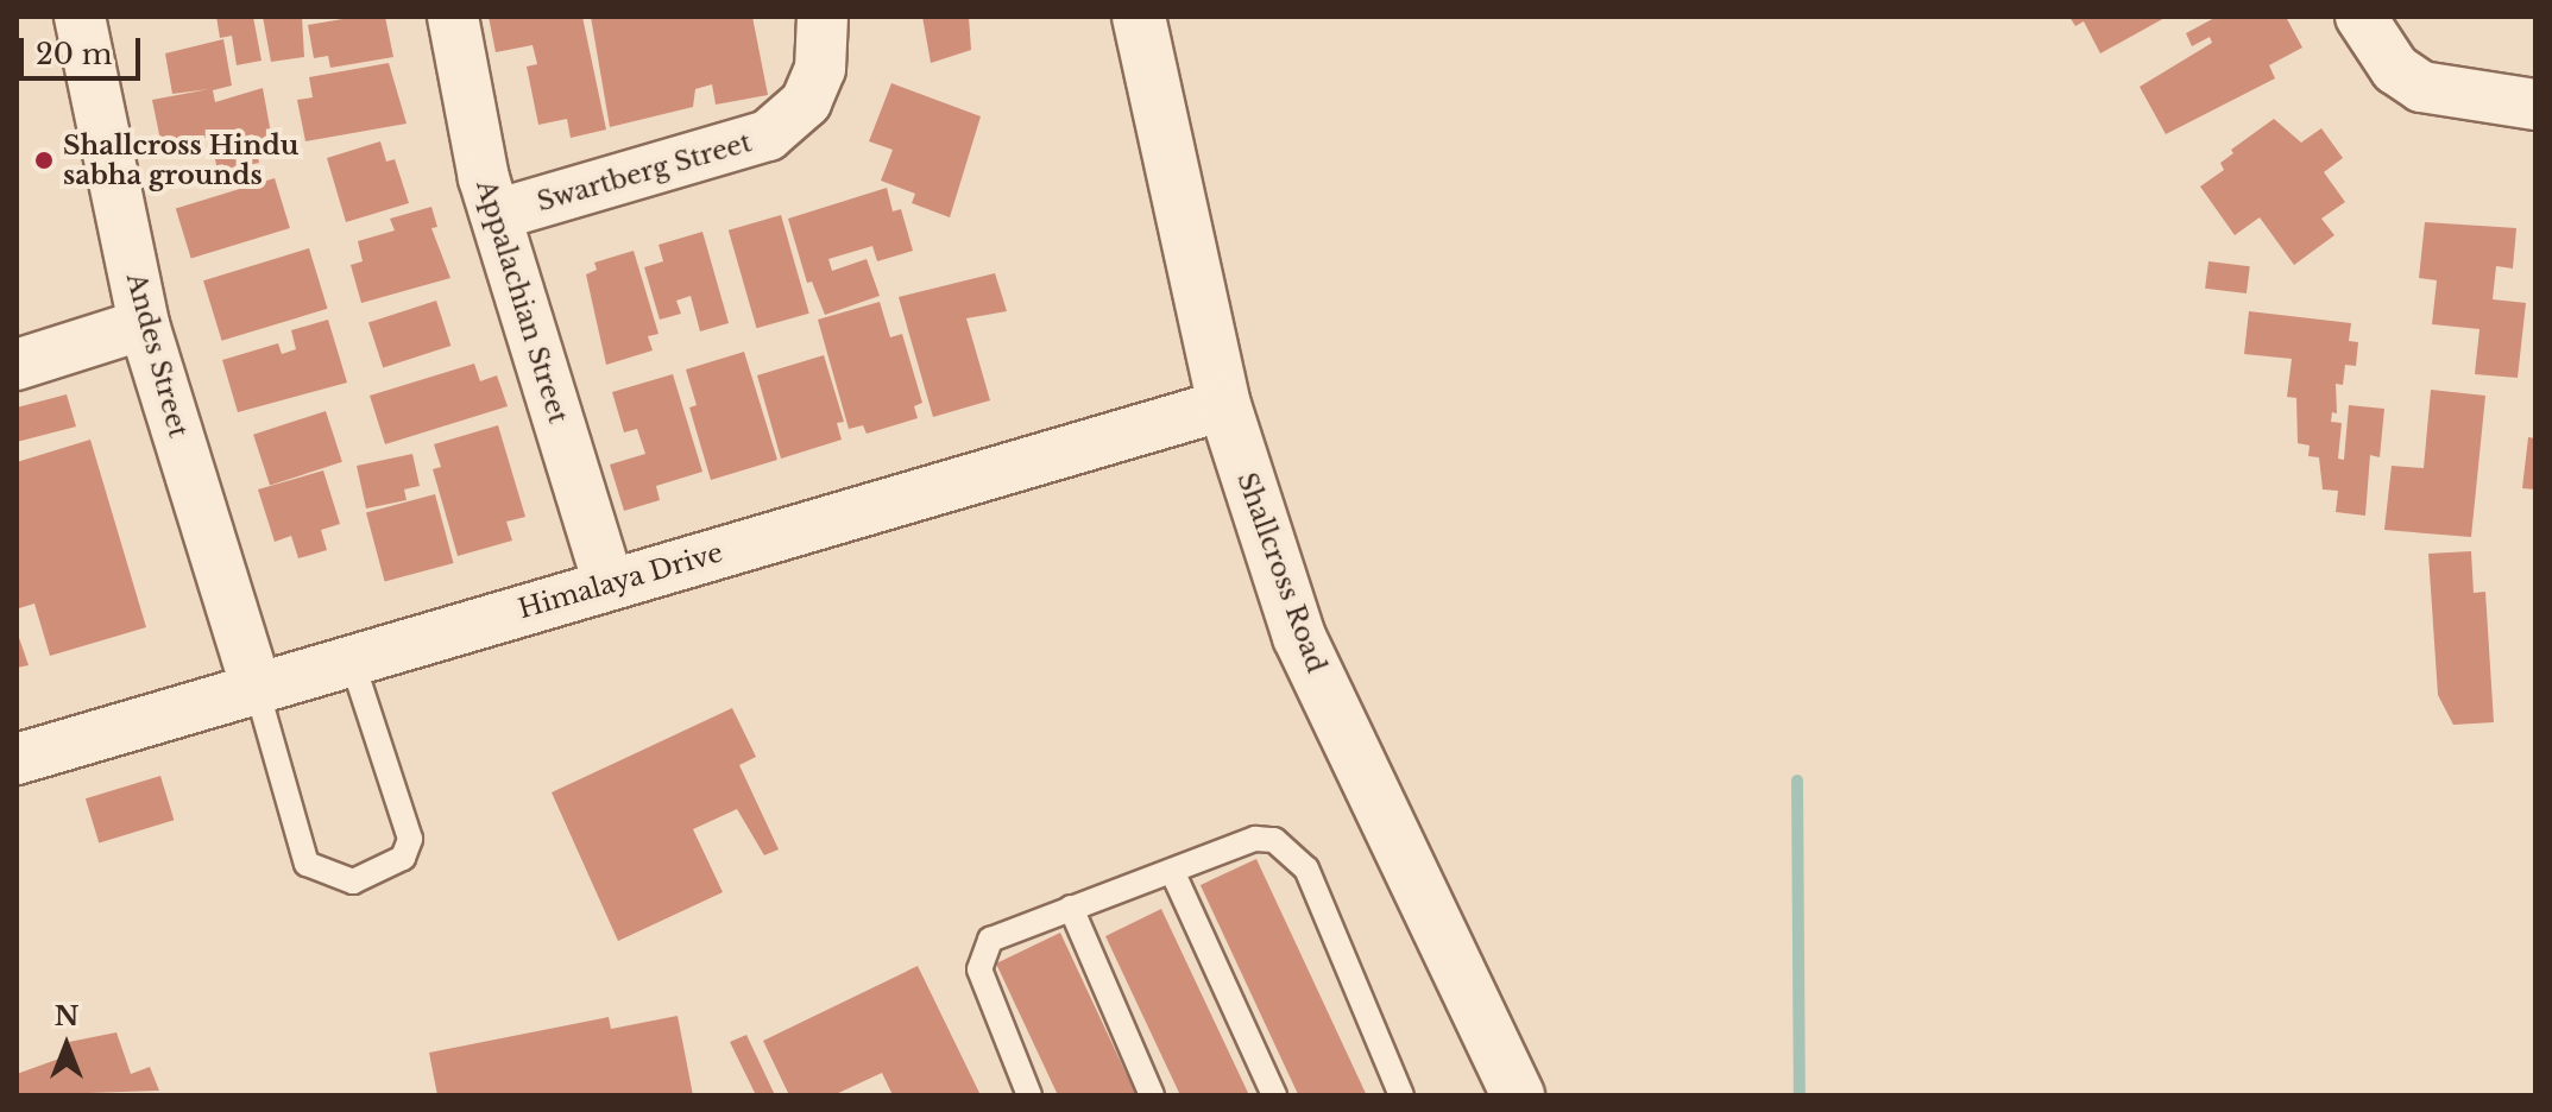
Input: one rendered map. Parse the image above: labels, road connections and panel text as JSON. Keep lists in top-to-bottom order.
{
  "streets": {
    "street": [
      "Swartberg Street",
      "Appalachian Street",
      "Andes Street",
      "Shallcross Road",
      "Himalaya Drive"
    ]
  },
  "crossings": [
    ["Swartberg Street", "Appalachian Street"],
    ["Appalachian Street", "Himalaya Drive"],
    ["Andes Street", "Himalaya Drive"],
    ["Shallcross Road", "Himalaya Drive"]
  ],
  "places": ["Shallcross Hindu sabha grounds"],
  "scale_bar": "20 m",
  "north": "top"
}
